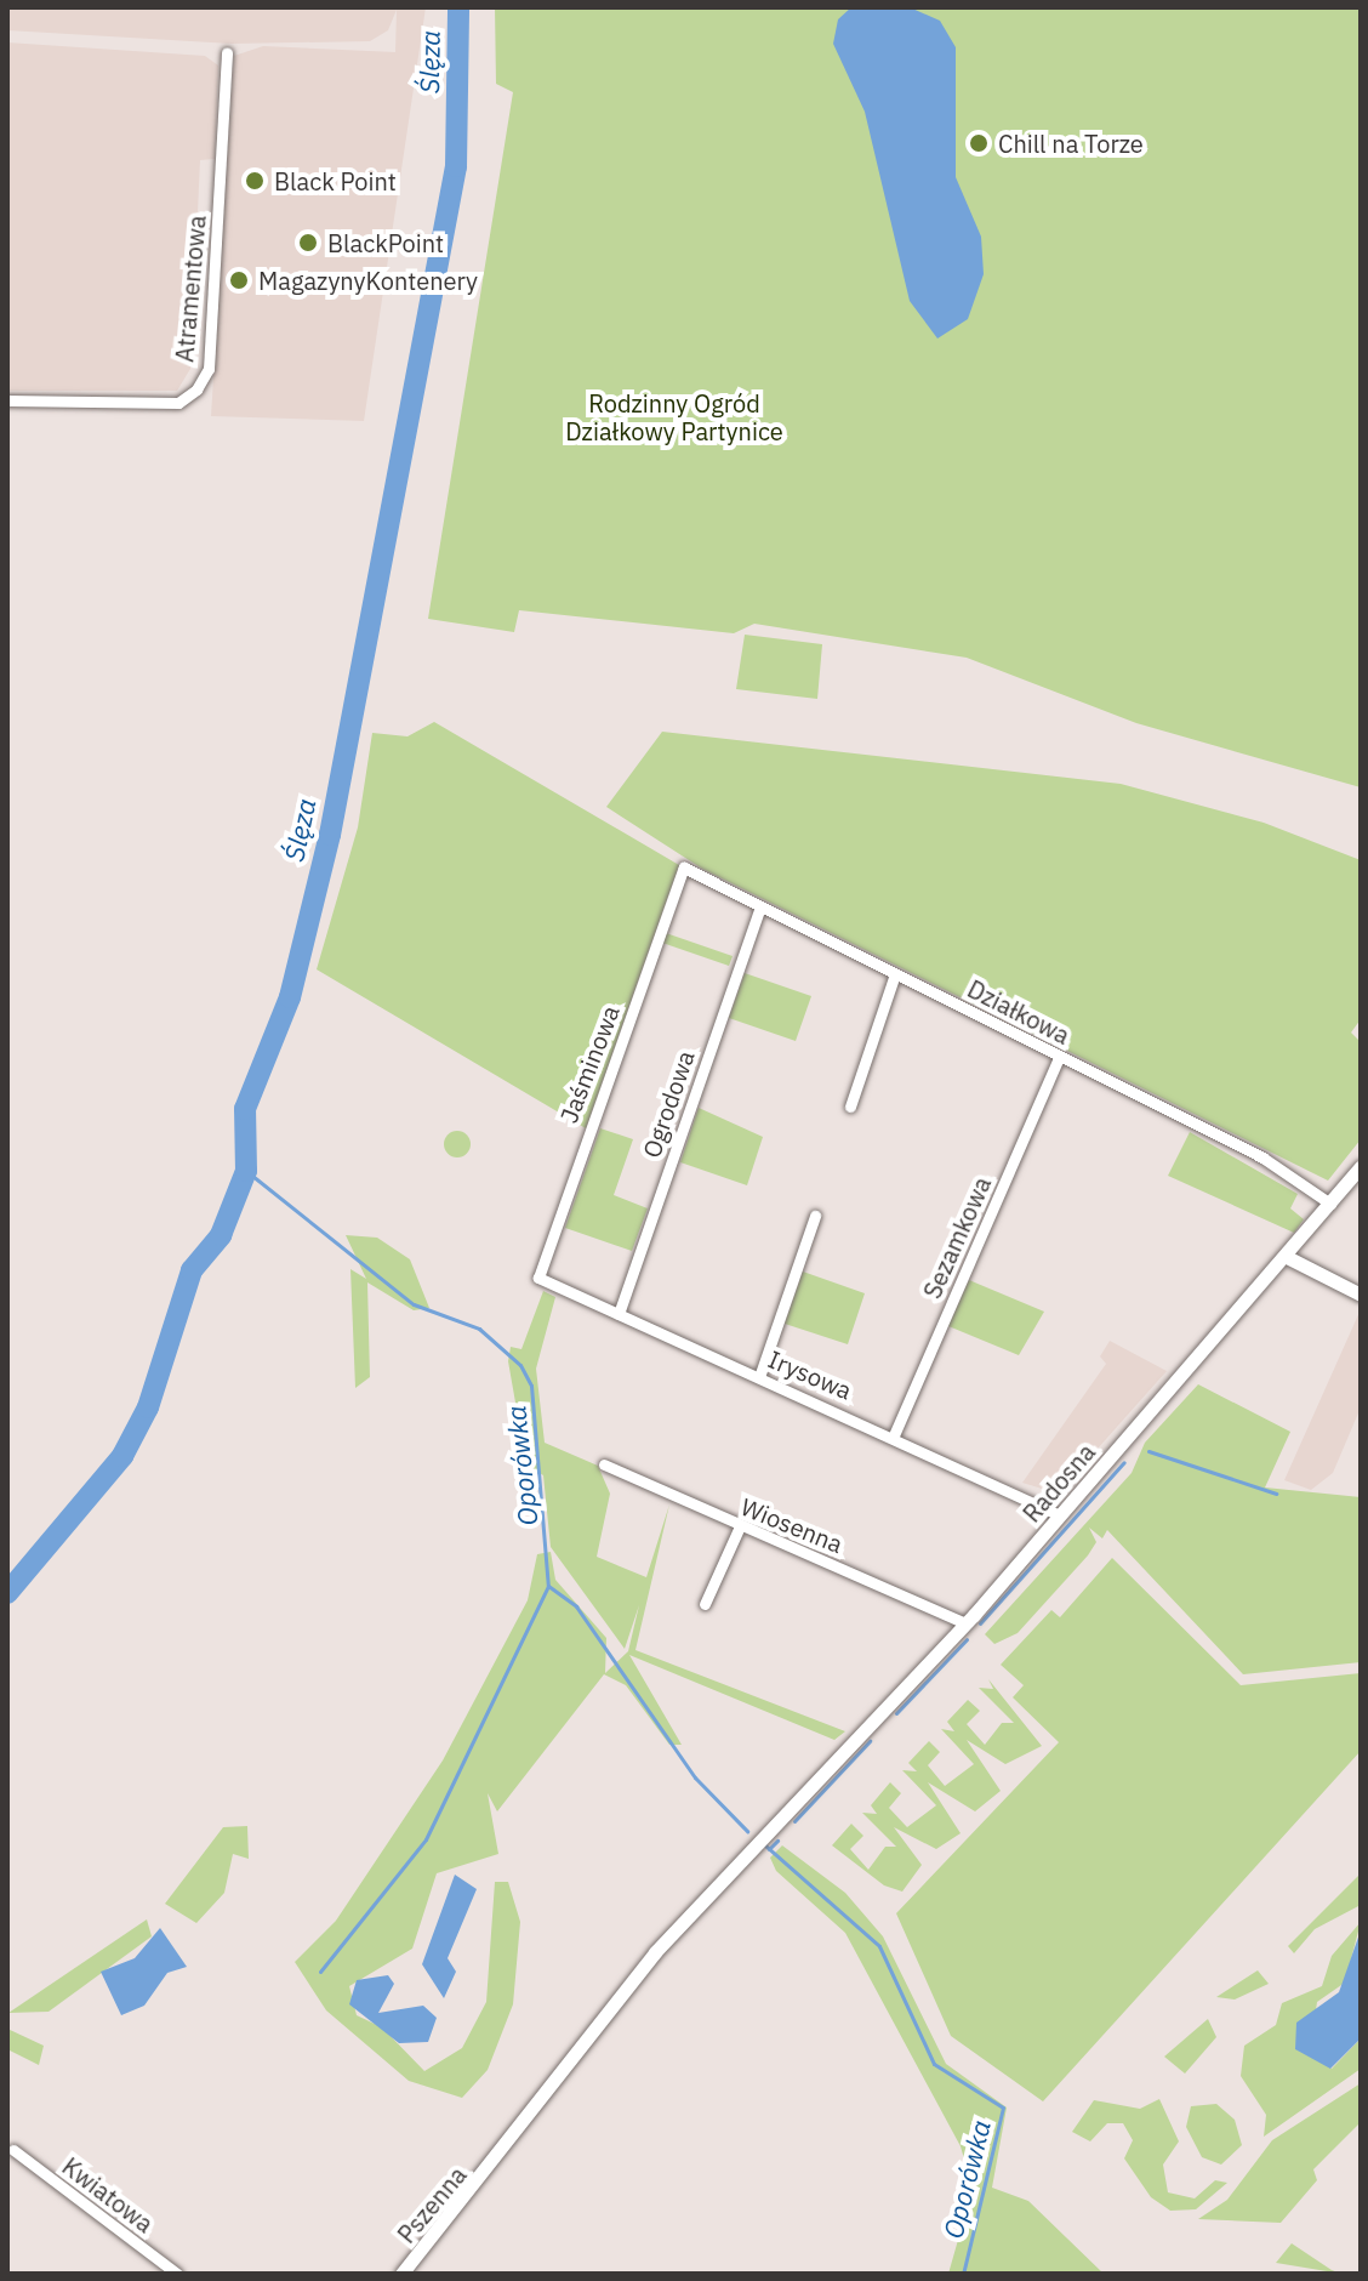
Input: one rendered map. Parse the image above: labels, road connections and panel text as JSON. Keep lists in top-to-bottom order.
{
  "streets": {
    "street": [
      "Atramentowa",
      "Działkowa",
      "Jaśminowa",
      "Ogrodowa",
      "Sezamkowa",
      "Irysowa",
      "Radosna",
      "Wiosenna",
      "Kwiatowa",
      "Pszenna"
    ]
  },
  "crossings": [
    ["Działkowa", "Jaśminowa"],
    ["Działkowa", "Ogrodowa"],
    ["Działkowa", "Sezamkowa"],
    ["Działkowa", "Radosna"],
    ["Jaśminowa", "Irysowa"],
    ["Ogrodowa", "Irysowa"],
    ["Sezamkowa", "Irysowa"],
    ["Irysowa", "Radosna"],
    ["Radosna", "Wiosenna"],
    ["Radosna", "Pszenna"]
  ],
  "water": ["Ślęza", "Oporówka"],
  "parks": ["Rodzinny Ogród Działkowy Partynice"],
  "places": [
    "Chill na Torze",
    "Black Point",
    "BlackPoint",
    "MagazynyKontenery"
  ]
}
